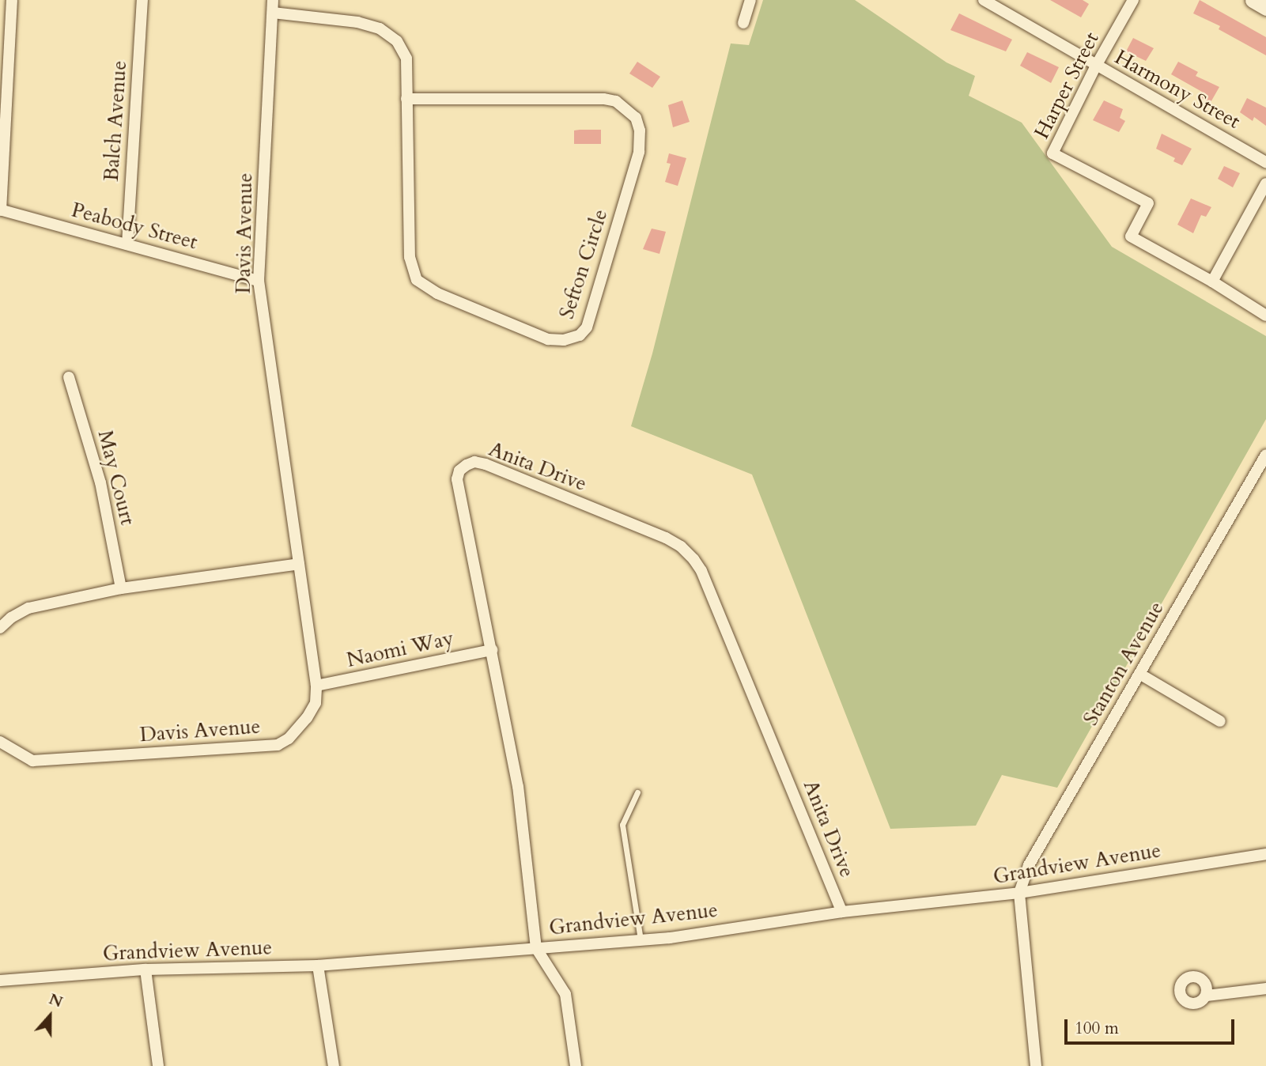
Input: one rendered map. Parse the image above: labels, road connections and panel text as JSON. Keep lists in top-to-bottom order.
{
  "streets": {
    "street": [
      "Harper Street",
      "Harmony Street",
      "Balch Avenue",
      "Peabody Street",
      "Davis Avenue",
      "Sefton Circle",
      "Anita Drive",
      "May Court",
      "Naomi Way",
      "Stanton Avenue",
      "Grandview Avenue"
    ]
  },
  "crossings": [
    ["Harper Street", "Harmony Street"],
    ["Balch Avenue", "Peabody Street"],
    ["Peabody Street", "Davis Avenue"],
    ["Davis Avenue", "Sefton Circle"],
    ["Davis Avenue", "Naomi Way"],
    ["Anita Drive", "Naomi Way"],
    ["Anita Drive", "Grandview Avenue"],
    ["Stanton Avenue", "Grandview Avenue"]
  ],
  "scale_bar": "100 m",
  "north": "top"
}
